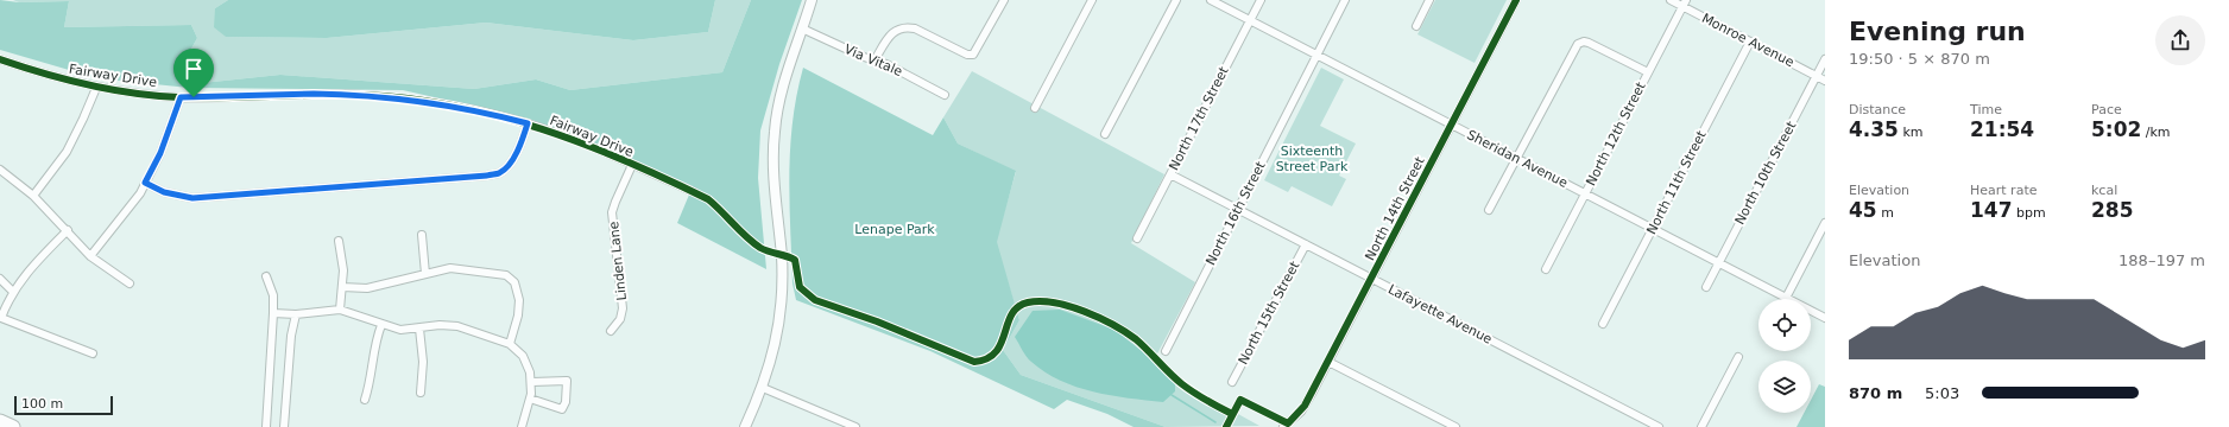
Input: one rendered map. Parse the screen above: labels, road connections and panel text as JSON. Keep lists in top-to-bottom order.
{
  "streets": {
    "street": [
      "Monroe Avenue",
      "Via Vitale",
      "Fairway Drive",
      "North 17th Street",
      "North 12th Street",
      "Sheridan Avenue",
      "North 10th Street",
      "North 11th Street",
      "North 14th Street",
      "North 16th Street",
      "Linden Lane",
      "North 15th Street",
      "Lafayette Avenue"
    ]
  },
  "crossings": [
    ["Monroe Avenue", "North 12th Street"],
    ["Monroe Avenue", "North 10th Street"],
    ["Monroe Avenue", "North 11th Street"],
    ["Fairway Drive", "Linden Lane"],
    ["North 17th Street", "Sheridan Avenue"],
    ["North 17th Street", "Lafayette Avenue"],
    ["North 12th Street", "Sheridan Avenue"],
    ["Sheridan Avenue", "North 10th Street"],
    ["Sheridan Avenue", "North 11th Street"],
    ["Sheridan Avenue", "North 14th Street"],
    ["Sheridan Avenue", "North 16th Street"],
    ["North 14th Street", "Lafayette Avenue"],
    ["North 16th Street", "Lafayette Avenue"],
    ["North 15th Street", "Lafayette Avenue"]
  ],
  "parks": ["Sixteenth Street Park", "Lenape Park"],
  "scale_bar": "100 m",
  "page": {
    "heading": ["Evening run", "19:50 · 5 × 870 m"],
    "stats": [
      ["Distance", "4.35 km"],
      ["Time", "21:54"],
      ["Pace", "5:02 /km"],
      ["Elevation", "45 m"],
      ["Heart rate", "147 bpm"],
      ["kcal", "285"]
    ],
    "chart": ["Elevation", "188–197 m"],
    "list": [
      {
        "name": "870 m",
        "note": "5:03"
      }
    ],
    "scale": "100 m"
  }
}
